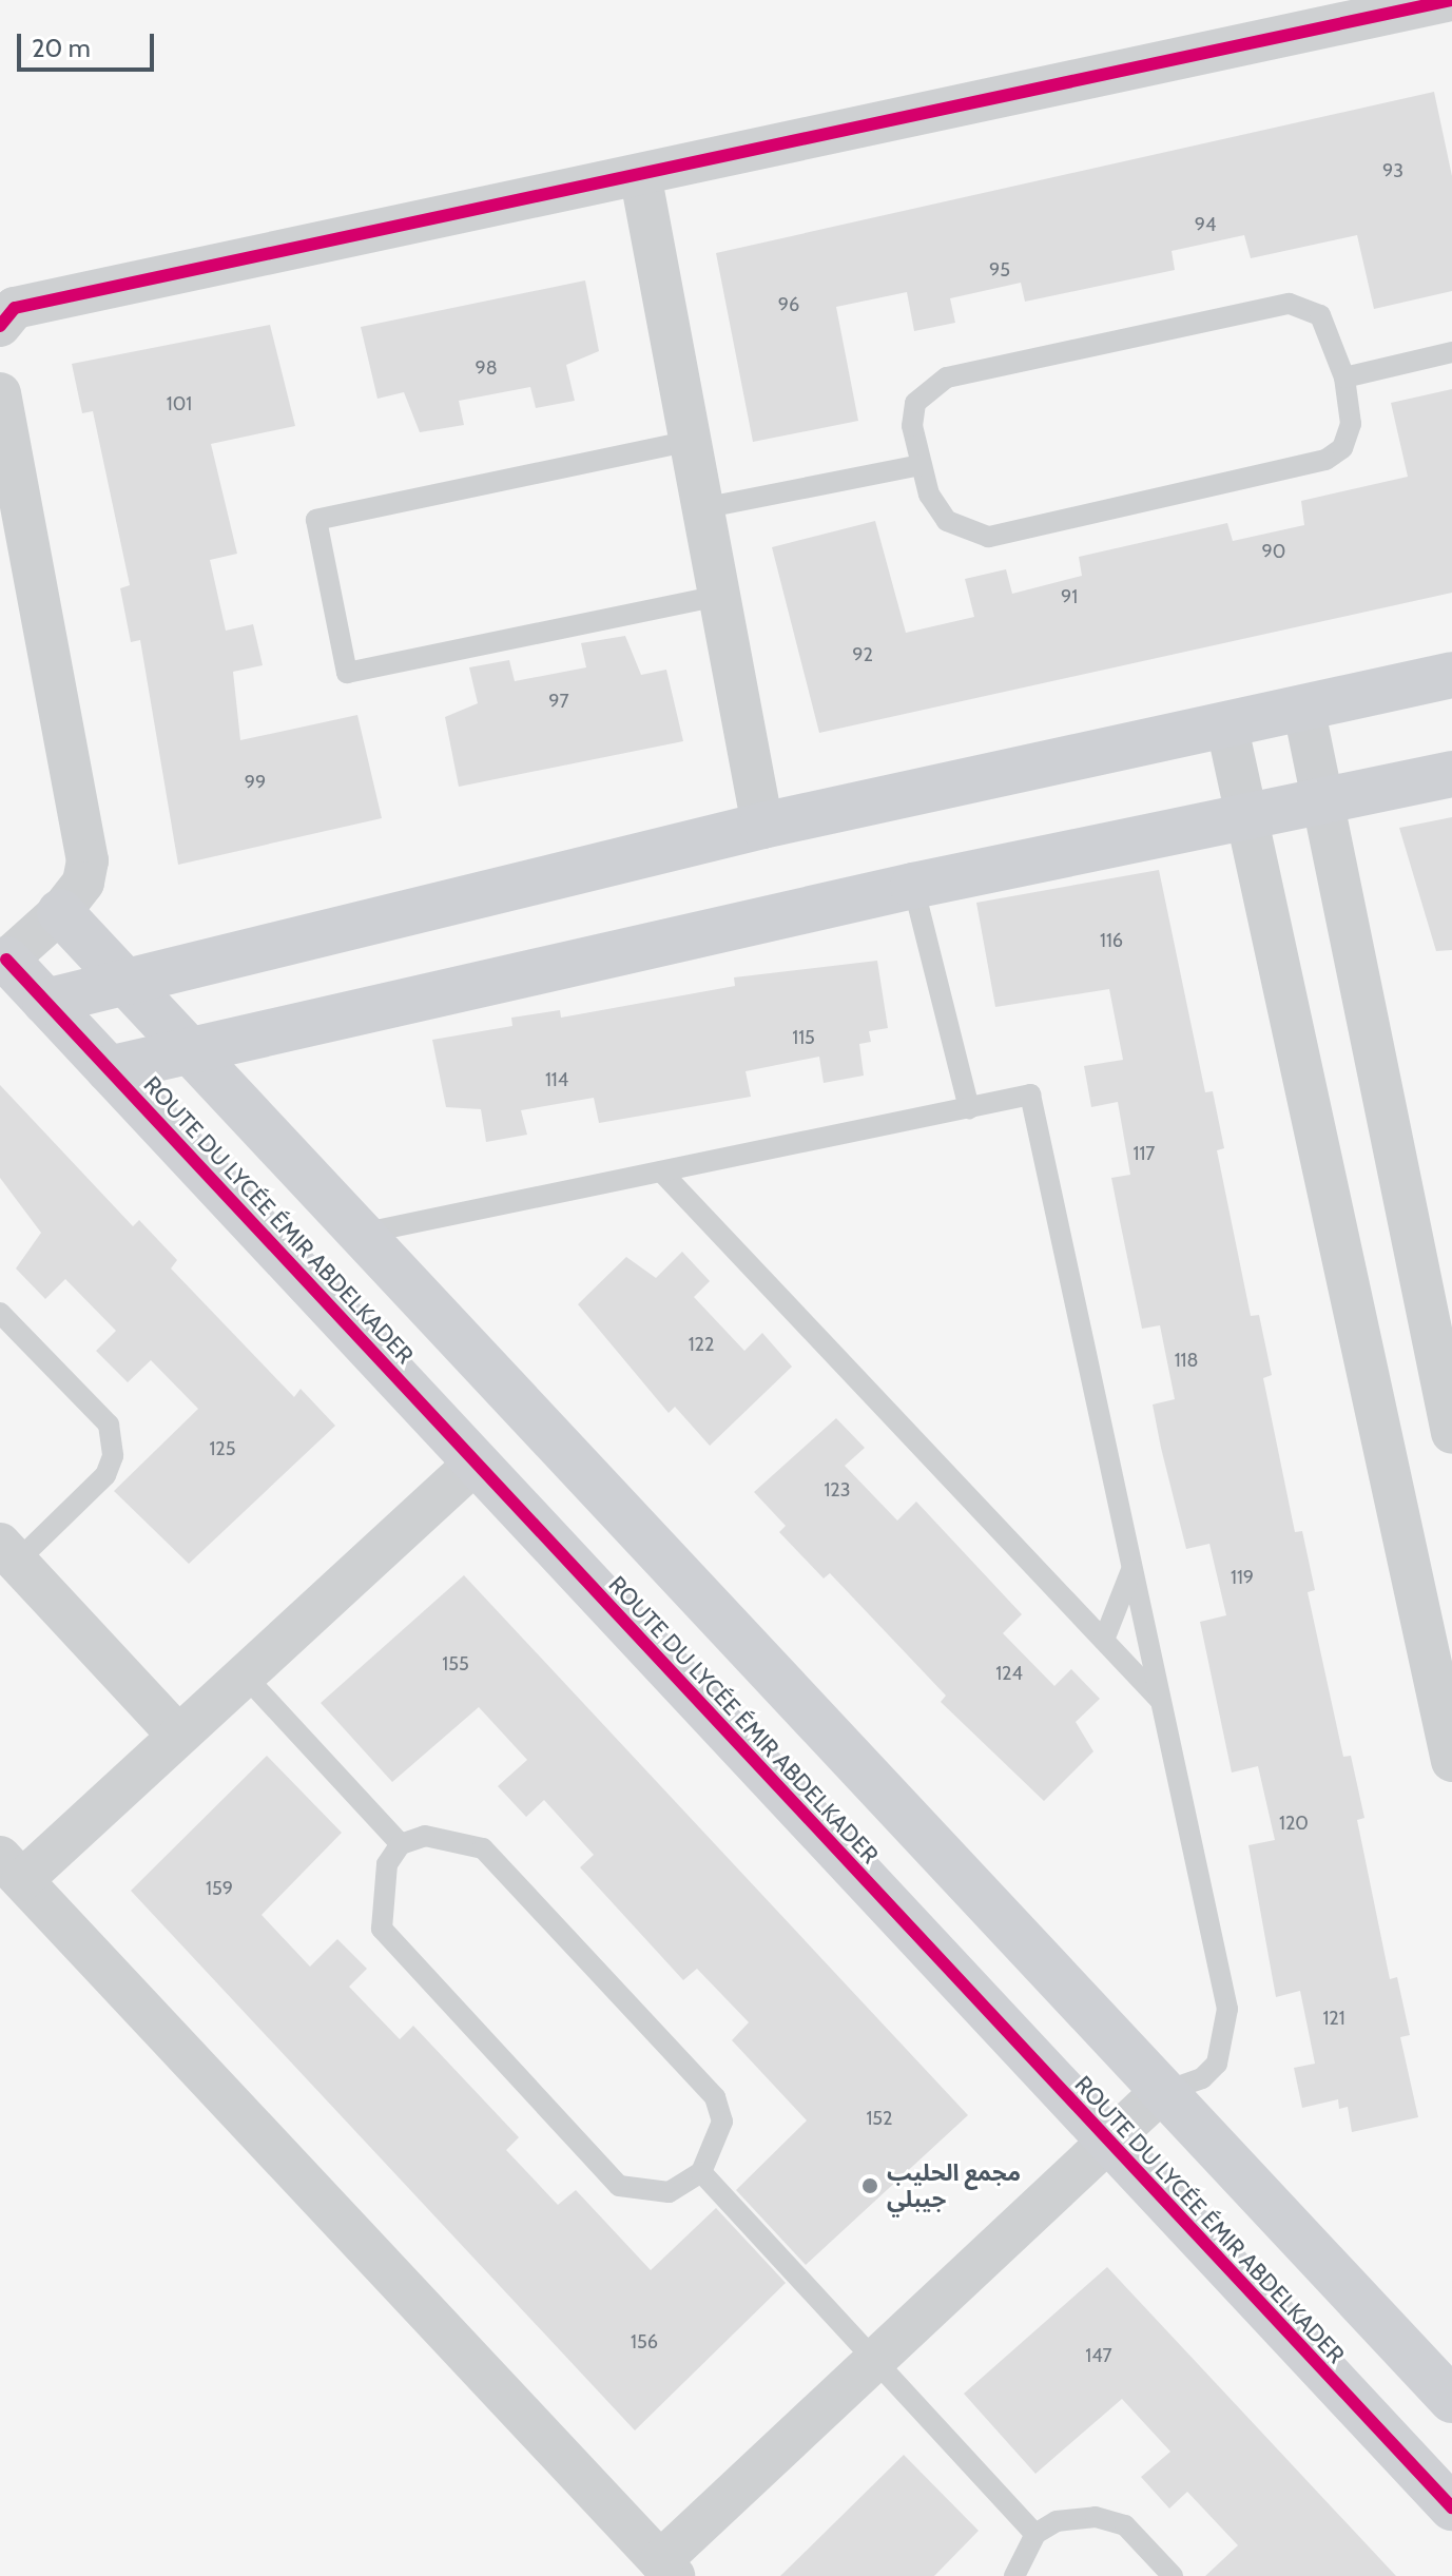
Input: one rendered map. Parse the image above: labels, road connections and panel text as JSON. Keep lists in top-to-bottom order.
{
  "streets": {
    "street": ["ROUTE DU LYCÉE ÉMIR ABDELKADER"]
  },
  "places": ["مجمع الحليب جيبلي"],
  "house_numbers": [
    "93",
    "94",
    "95",
    "96",
    "98",
    "101",
    "90",
    "91",
    "92",
    "97",
    "99",
    "116",
    "115",
    "114",
    "117",
    "122",
    "118",
    "125",
    "123",
    "119",
    "155",
    "124",
    "120",
    "159",
    "121",
    "152",
    "156",
    "147"
  ],
  "scale_bar": "20 m"
}
